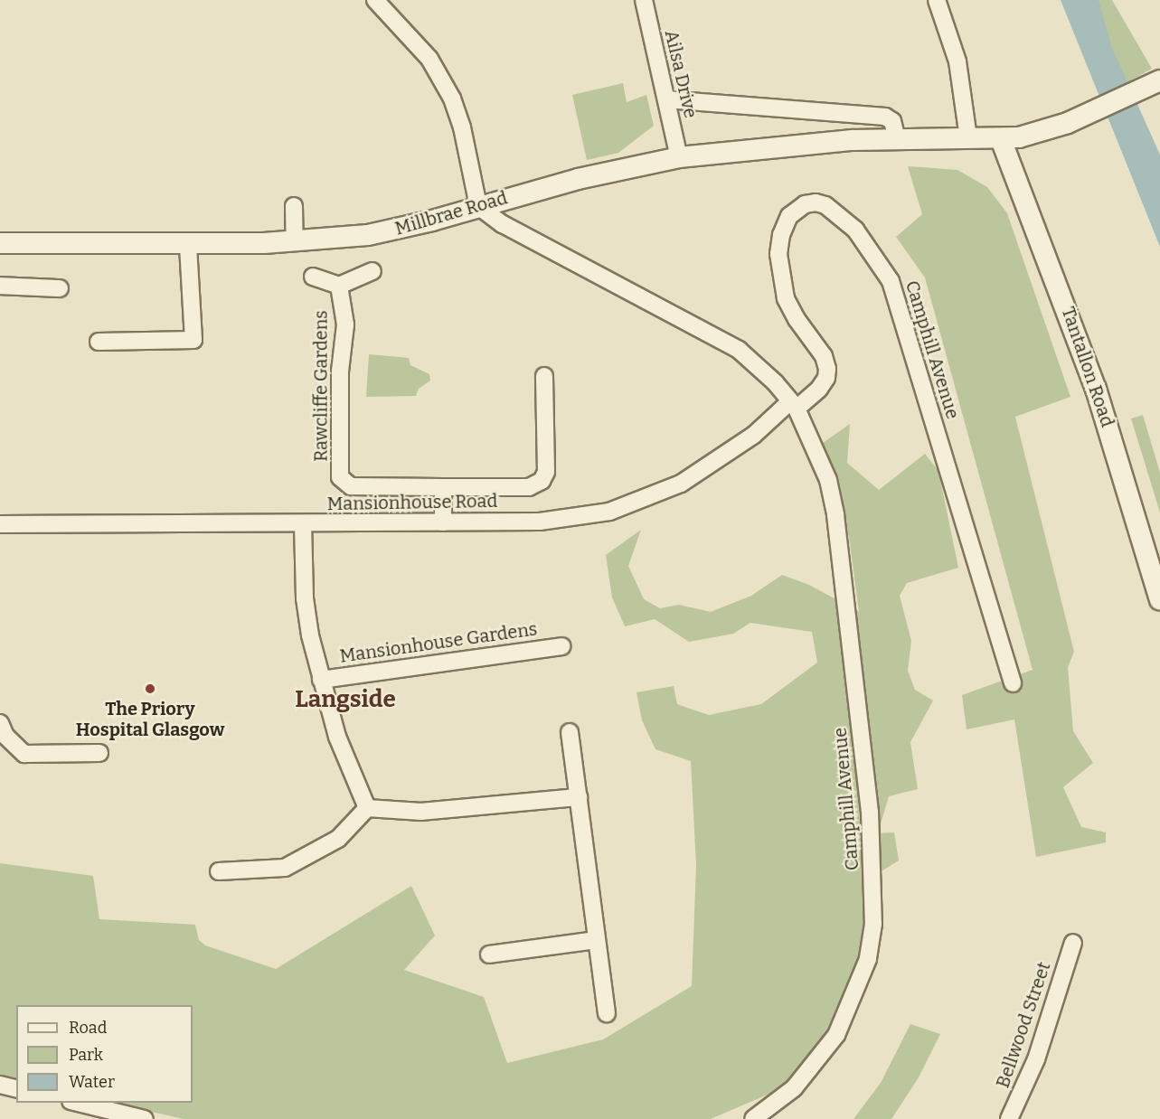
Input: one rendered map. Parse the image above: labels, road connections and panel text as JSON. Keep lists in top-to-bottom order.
{
  "streets": {
    "street": [
      "Ailsa Drive",
      "Millbrae Road",
      "Camphill Avenue",
      "Tantallon Road",
      "Rawcliffe Gardens",
      "Mansionhouse Road",
      "Mansionhouse Gardens",
      "Bellwood Street"
    ]
  },
  "crossings": [
    ["Ailsa Drive", "Millbrae Road"],
    ["Millbrae Road", "Camphill Avenue"],
    ["Millbrae Road", "Tantallon Road"],
    ["Camphill Avenue", "Mansionhouse Road"],
    ["Mansionhouse Road", "Mansionhouse Gardens"]
  ],
  "districts": ["Langside"],
  "places": ["The Priory Hospital Glasgow"],
  "legend": ["Road", "Park", "Water"]
}
